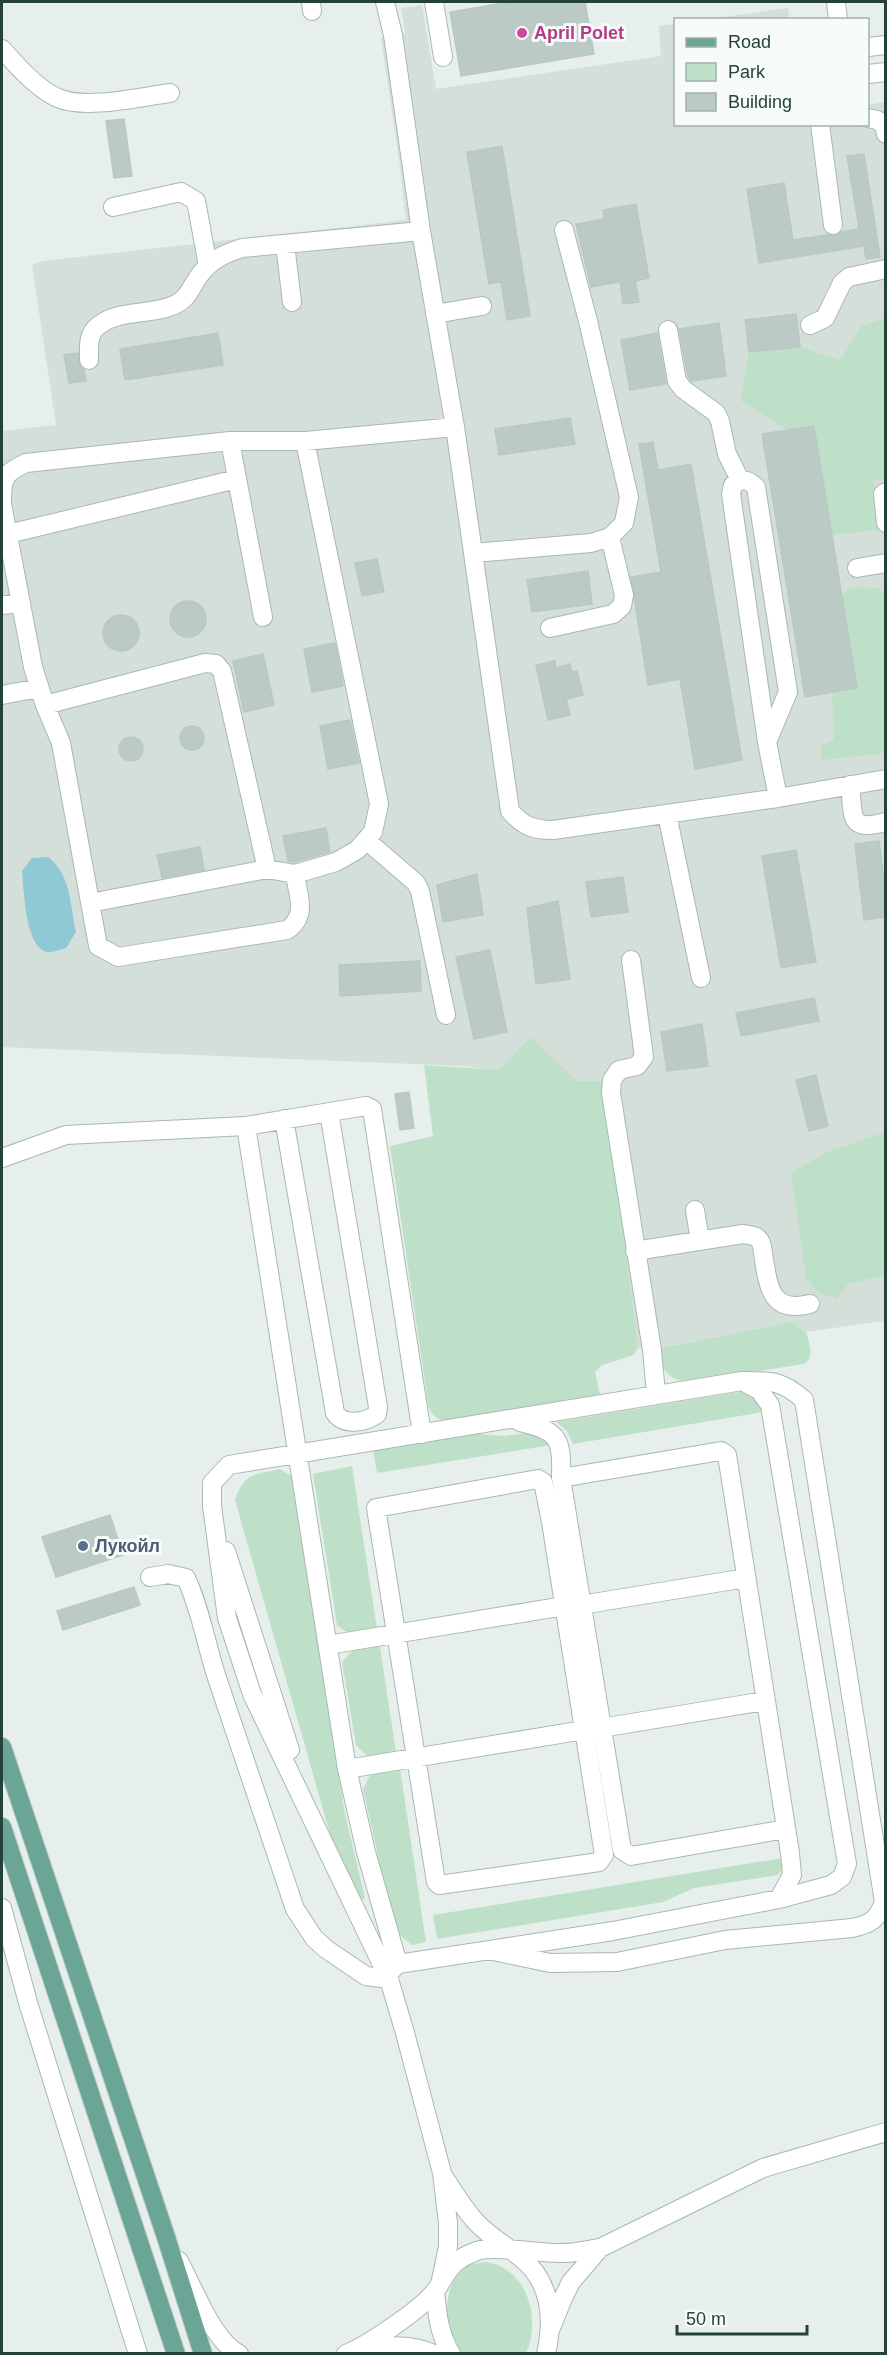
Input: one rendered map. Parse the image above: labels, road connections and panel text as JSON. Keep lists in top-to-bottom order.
{
  "places": ["April Polet", "Лукойл"],
  "legend": ["Road", "Park", "Building"],
  "scale_bar": "50 m"
}
